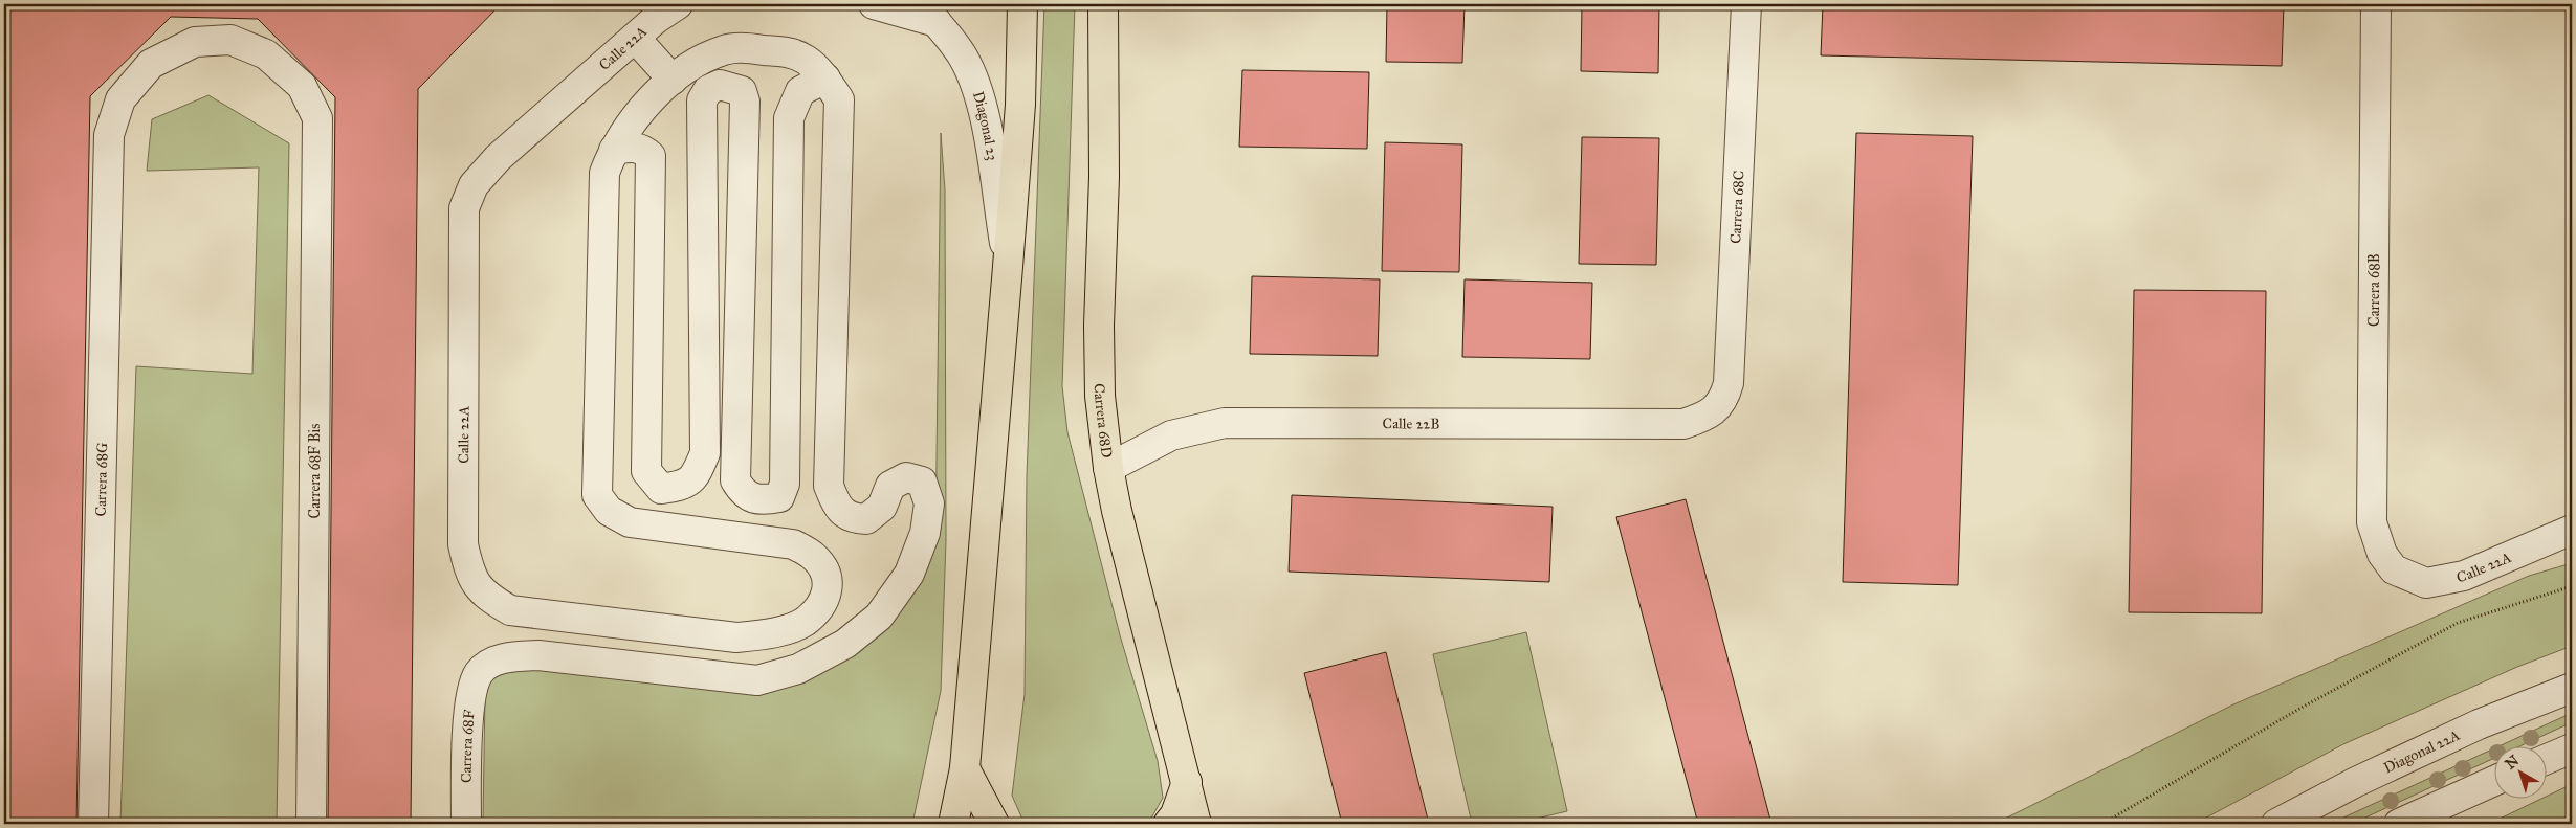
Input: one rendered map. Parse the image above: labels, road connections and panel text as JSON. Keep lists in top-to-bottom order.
{
  "streets": {
    "main road": ["Carrera 68D"],
    "street": [
      "Calle 22A",
      "Diagonal 23",
      "Carrera 68C",
      "Carrera 68B",
      "Calle 22B",
      "Carrera 68F Bis",
      "Carrera 68G",
      "Carrera 68F",
      "Diagonal 22A"
    ]
  },
  "crossings": [
    ["Calle 22A", "Carrera 68B"],
    ["Carrera 68C", "Calle 22B"],
    ["Carrera 68D", "Calle 22B"],
    ["Carrera 68F Bis", "Carrera 68G"]
  ],
  "north": "top left"
}
